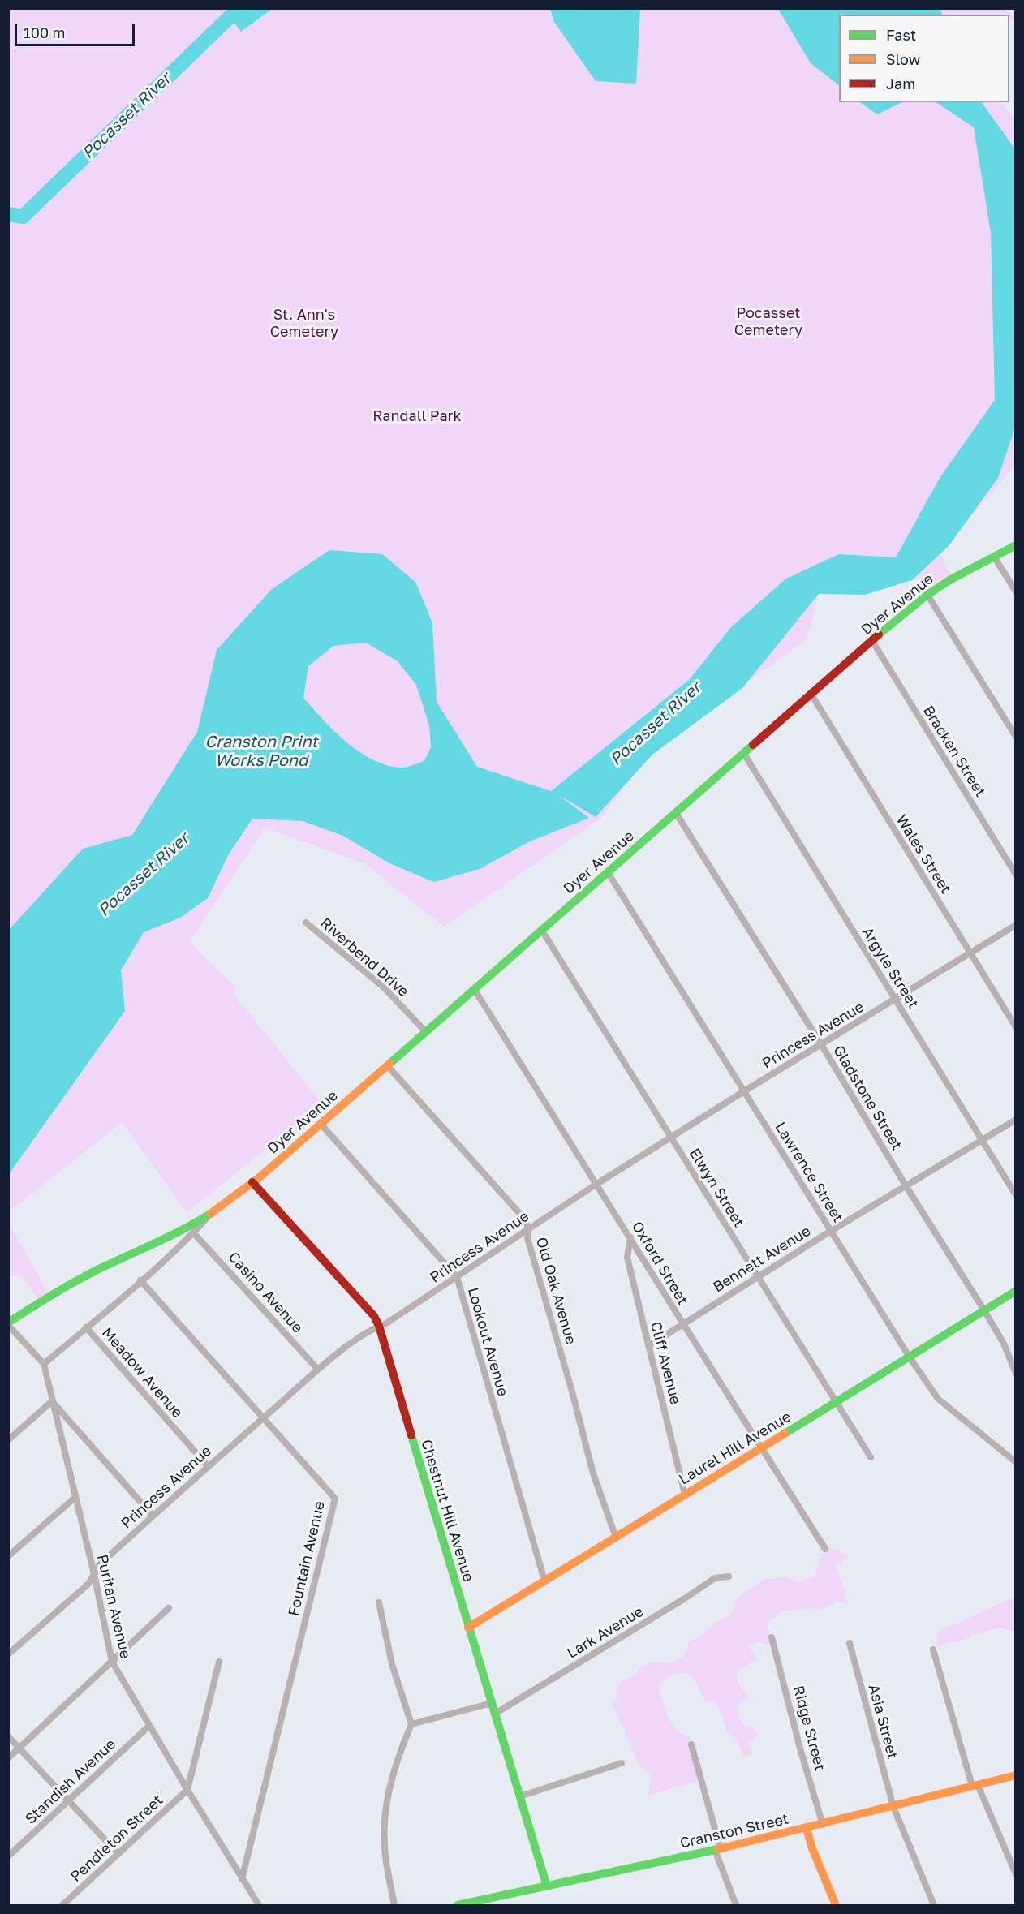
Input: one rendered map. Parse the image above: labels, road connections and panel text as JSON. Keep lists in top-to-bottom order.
{
  "streets": {
    "main road": [
      "Dyer Avenue",
      "Laurel Hill Avenue",
      "Chestnut Hill Avenue",
      "Cranston Street"
    ],
    "street": [
      "Bracken Street",
      "Wales Street",
      "Riverbend Drive",
      "Argyle Street",
      "Princess Avenue",
      "Gladstone Street",
      "Lawrence Street",
      "Elwyn Street",
      "Bennett Avenue",
      "Oxford Street",
      "Old Oak Avenue",
      "Casino Avenue",
      "Lookout Avenue",
      "Cliff Avenue",
      "Meadow Avenue",
      "Fountain Avenue",
      "Puritan Avenue",
      "Lark Avenue",
      "Asia Street",
      "Ridge Street",
      "Standish Avenue",
      "Pendleton Street"
    ]
  },
  "crossings": [
    ["Dyer Avenue", "Bracken Street"],
    ["Dyer Avenue", "Wales Street"],
    ["Dyer Avenue", "Riverbend Drive"],
    ["Dyer Avenue", "Argyle Street"],
    ["Dyer Avenue", "Gladstone Street"],
    ["Dyer Avenue", "Lawrence Street"],
    ["Dyer Avenue", "Elwyn Street"],
    ["Dyer Avenue", "Oxford Street"],
    ["Dyer Avenue", "Old Oak Avenue"],
    ["Dyer Avenue", "Casino Avenue"],
    ["Dyer Avenue", "Lookout Avenue"],
    ["Dyer Avenue", "Meadow Avenue"],
    ["Dyer Avenue", "Chestnut Hill Avenue"],
    ["Dyer Avenue", "Fountain Avenue"],
    ["Wales Street", "Princess Avenue"],
    ["Argyle Street", "Princess Avenue"],
    ["Argyle Street", "Bennett Avenue"],
    ["Princess Avenue", "Gladstone Street"],
    ["Princess Avenue", "Lawrence Street"],
    ["Princess Avenue", "Elwyn Street"],
    ["Princess Avenue", "Oxford Street"],
    ["Princess Avenue", "Old Oak Avenue"],
    ["Princess Avenue", "Casino Avenue"],
    ["Princess Avenue", "Lookout Avenue"],
    ["Princess Avenue", "Meadow Avenue"],
    ["Princess Avenue", "Chestnut Hill Avenue"],
    ["Princess Avenue", "Fountain Avenue"],
    ["Princess Avenue", "Puritan Avenue"],
    ["Gladstone Street", "Bennett Avenue"],
    ["Gladstone Street", "Laurel Hill Avenue"],
    ["Lawrence Street", "Bennett Avenue"],
    ["Lawrence Street", "Laurel Hill Avenue"],
    ["Elwyn Street", "Bennett Avenue"],
    ["Elwyn Street", "Laurel Hill Avenue"],
    ["Bennett Avenue", "Oxford Street"],
    ["Bennett Avenue", "Cliff Avenue"],
    ["Oxford Street", "Cliff Avenue"],
    ["Oxford Street", "Laurel Hill Avenue"],
    ["Old Oak Avenue", "Laurel Hill Avenue"],
    ["Lookout Avenue", "Laurel Hill Avenue"],
    ["Cliff Avenue", "Laurel Hill Avenue"],
    ["Meadow Avenue", "Fountain Avenue"],
    ["Laurel Hill Avenue", "Chestnut Hill Avenue"],
    ["Chestnut Hill Avenue", "Lark Avenue"],
    ["Chestnut Hill Avenue", "Cranston Street"],
    ["Fountain Avenue", "Puritan Avenue"],
    ["Puritan Avenue", "Standish Avenue"],
    ["Puritan Avenue", "Pendleton Street"],
    ["Asia Street", "Cranston Street"],
    ["Ridge Street", "Cranston Street"]
  ],
  "water": ["Pocasset River", "Cranston Print Works Pond"],
  "parks": ["Pocasset Cemetery", "St. Ann's Cemetery", "Randall Park"],
  "legend": ["Fast", "Slow", "Jam"],
  "scale_bar": "100 m"
}
